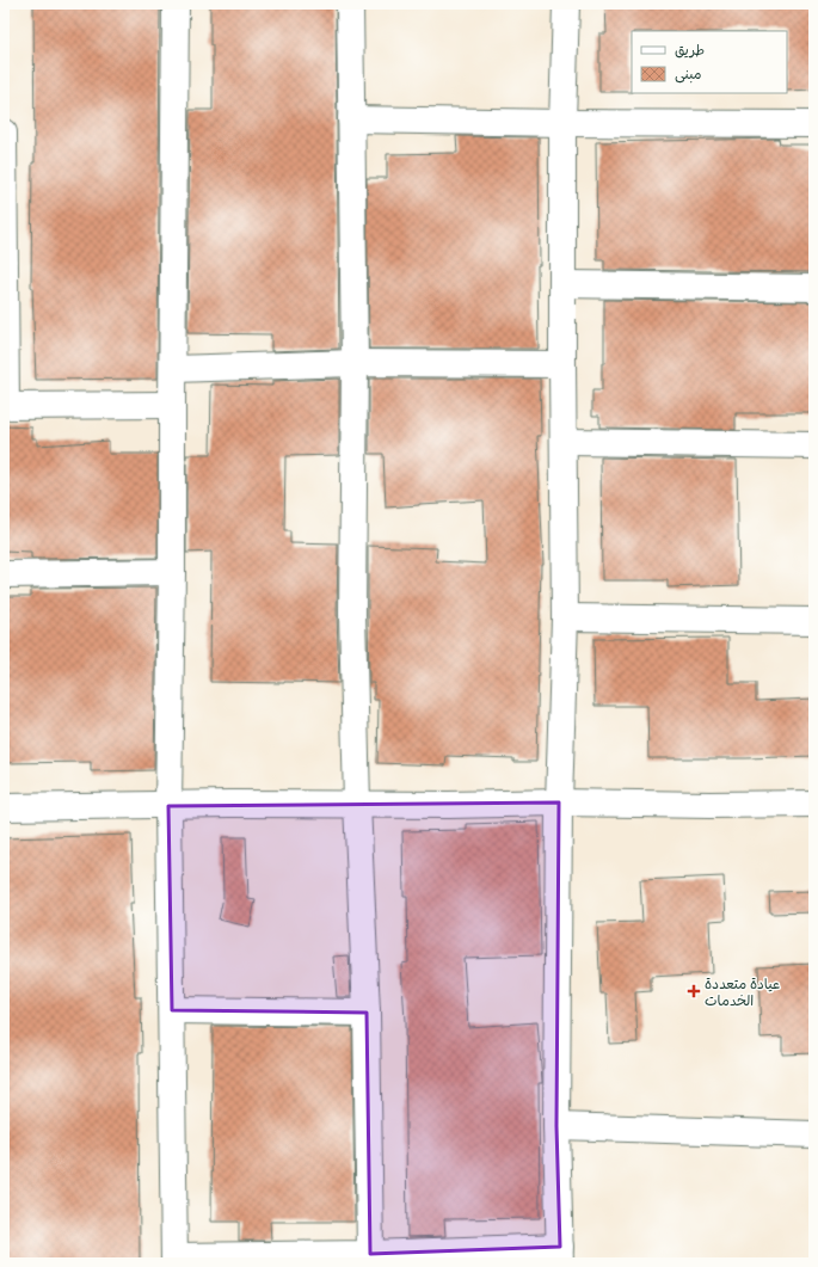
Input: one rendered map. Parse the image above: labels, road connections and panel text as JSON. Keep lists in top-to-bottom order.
{
  "places": {
    "health": ["عيادة متعددة الخدمات"]
  },
  "legend": ["طريق", "مبنى"]
}
